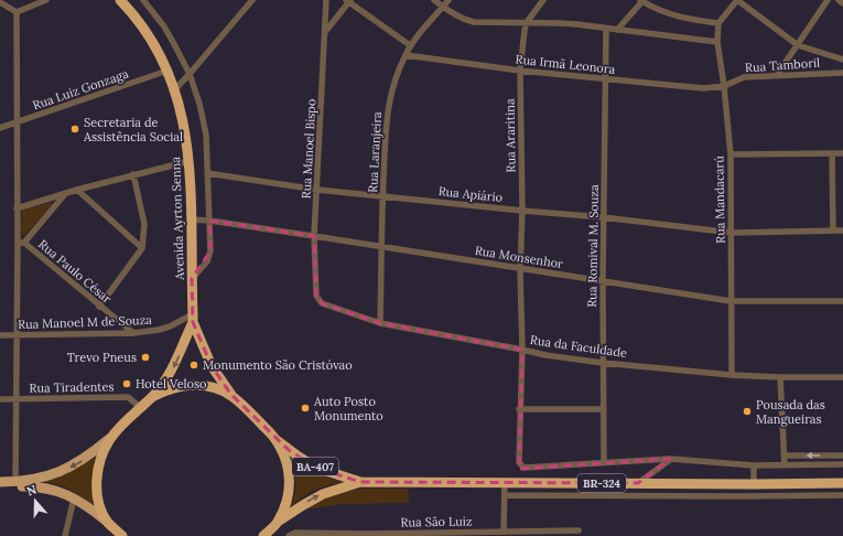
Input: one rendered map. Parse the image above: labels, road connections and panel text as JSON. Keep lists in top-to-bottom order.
{
  "streets": {
    "highway": ["Avenida Ayrton Senna", "BA-407", "BR-324"],
    "street": [
      "Rua Irmã Leonora",
      "Rua Tamboril",
      "Rua Luiz Gonzaga",
      "Rua Araritina",
      "Rua Manoel Bispo",
      "Rua Laranjeira",
      "Rua Apiário",
      "Rua Mandacarú",
      "Rua Romival M. Souza",
      "Rua Monsenhor",
      "Rua Paulo César",
      "Rua Manoel M de Souza",
      "Rua da Faculdade",
      "Rua Tiradentes",
      "Rua São Luiz"
    ]
  },
  "crossings": [
    ["Rua Irmã Leonora", "Rua Tamboril"],
    ["Rua Irmã Leonora", "Rua Araritina"],
    ["Rua Irmã Leonora", "Rua Laranjeira"],
    ["Rua Irmã Leonora", "Rua Mandacarú"],
    ["Rua Irmã Leonora", "Rua Romival M. Souza"],
    ["Rua Tamboril", "Rua Mandacarú"],
    ["Rua Luiz Gonzaga", "Avenida Ayrton Senna"],
    ["Rua Araritina", "Rua Apiário"],
    ["Rua Araritina", "Rua Romival M. Souza"],
    ["Rua Araritina", "Rua Monsenhor"],
    ["Rua Araritina", "Rua da Faculdade"],
    ["Rua Manoel Bispo", "Rua Apiário"],
    ["Rua Manoel Bispo", "Rua Monsenhor"],
    ["Rua Manoel Bispo", "Rua da Faculdade"],
    ["Rua Laranjeira", "Rua Apiário"],
    ["Rua Laranjeira", "Rua Monsenhor"],
    ["Rua Laranjeira", "Rua da Faculdade"],
    ["Rua Apiário", "Rua Mandacarú"],
    ["Rua Apiário", "Rua Romival M. Souza"],
    ["Rua Mandacarú", "Rua Monsenhor"],
    ["Rua Mandacarú", "Rua da Faculdade"],
    ["Avenida Ayrton Senna", "Rua Monsenhor"],
    ["Avenida Ayrton Senna", "Rua Manoel M de Souza"],
    ["Avenida Ayrton Senna", "Rua Tiradentes"],
    ["Avenida Ayrton Senna", "BA-407"],
    ["Rua Romival M. Souza", "Rua Monsenhor"],
    ["Rua Romival M. Souza", "Rua da Faculdade"],
    ["Rua Paulo César", "Rua Manoel M de Souza"],
    ["BA-407", "BR-324"]
  ],
  "places": [
    "Secretaria de Assistência Social",
    "Trevo Pneus",
    "Monumento São Cristóvao",
    "Hotel Veloso",
    "Auto Posto Monumento",
    "Pousada das Mangueiras"
  ],
  "north": "top"
}
